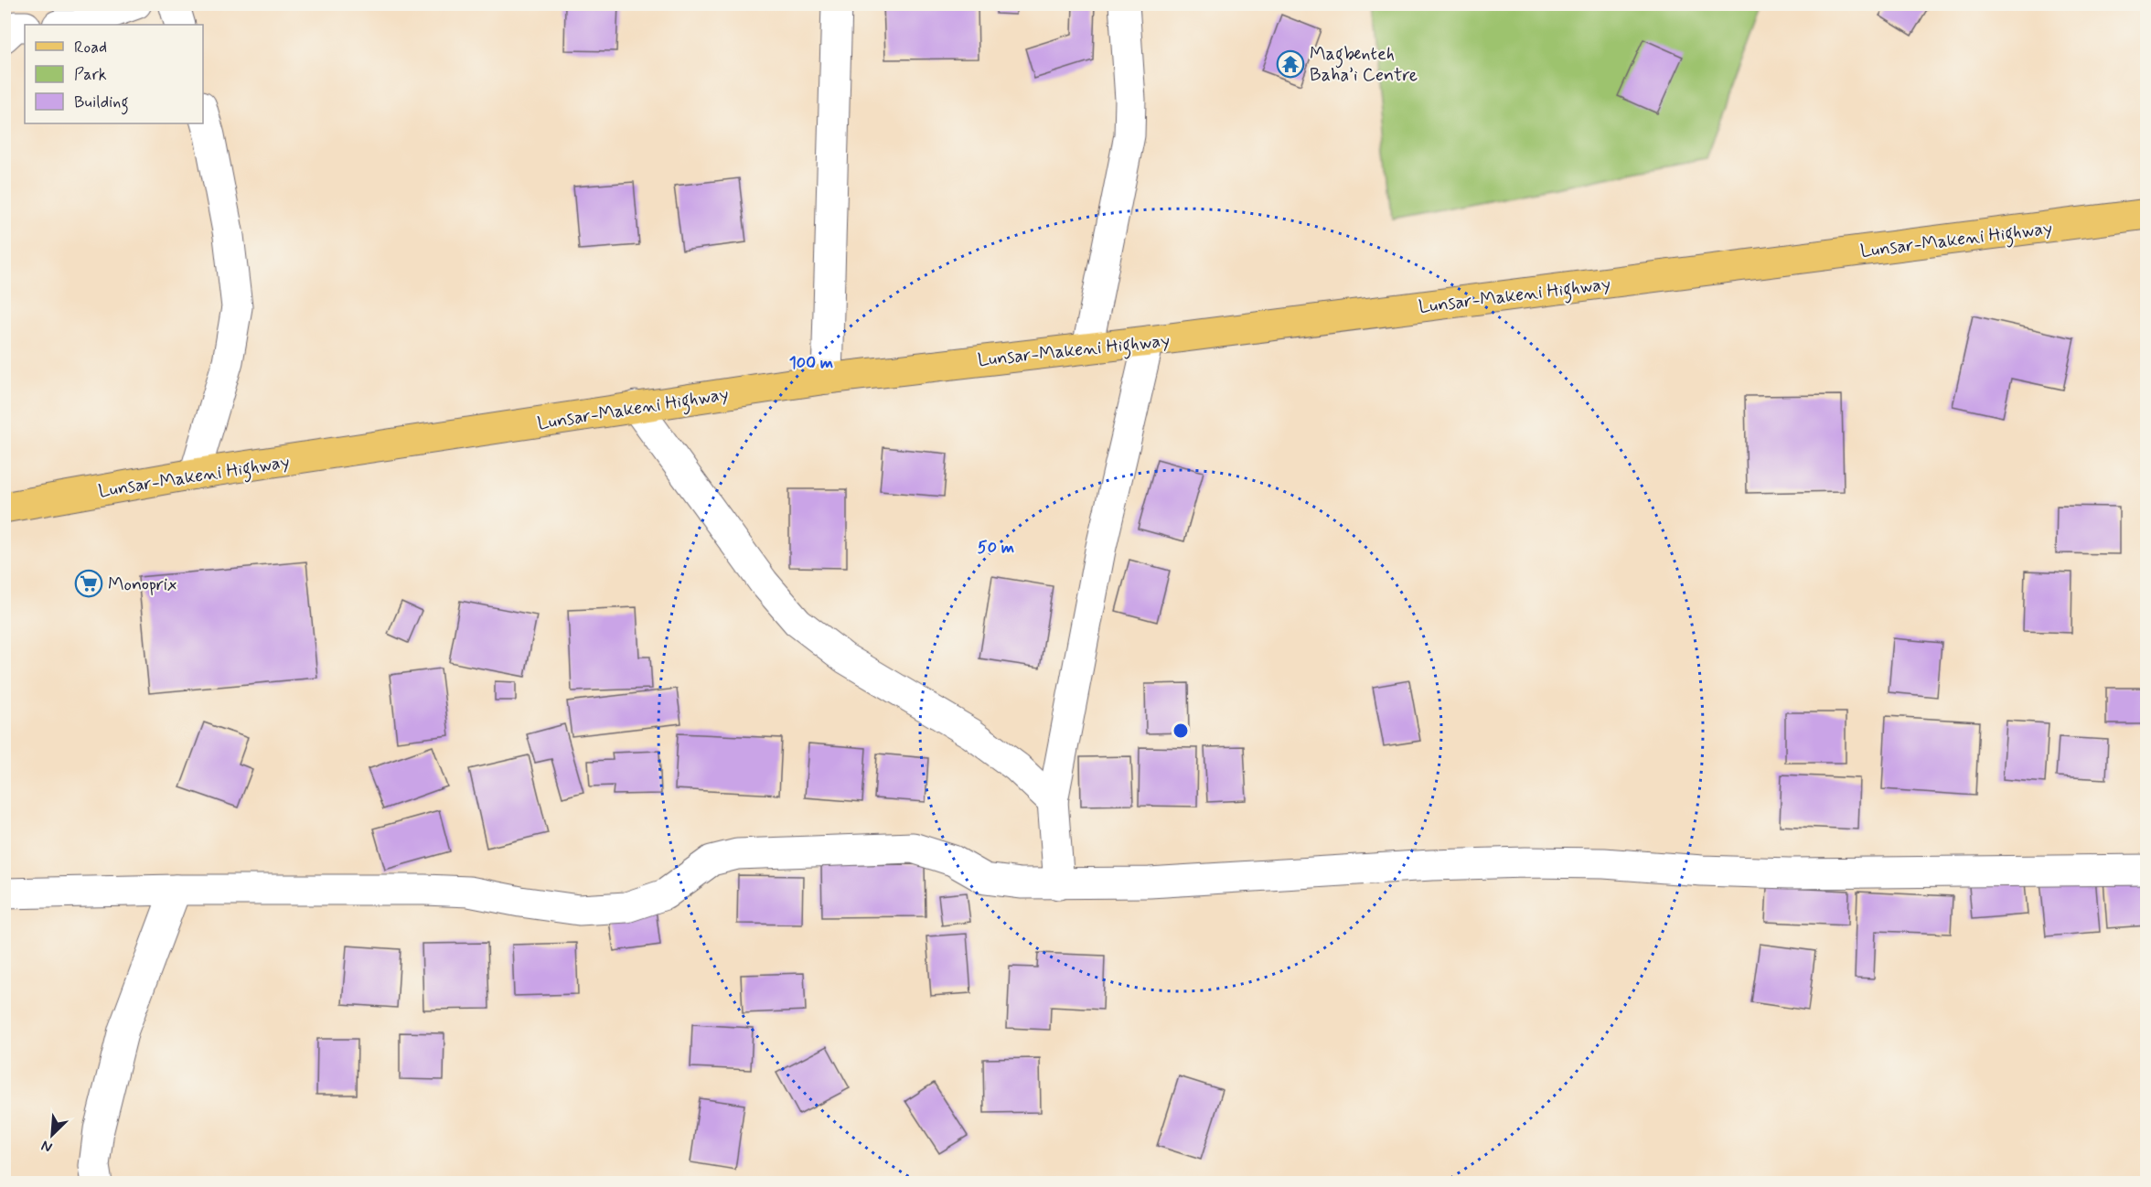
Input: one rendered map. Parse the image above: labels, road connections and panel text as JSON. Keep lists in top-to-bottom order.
{
  "streets": {
    "main road": ["Lunsar-Makeni Highway"]
  },
  "places": {
    "temple": ["Magbenteh Baha’i Centre"],
    "supermarket": ["Monoprix"]
  },
  "legend": ["Road", "Park", "Building"],
  "north": "bottom left",
  "rings": ["100 m", "50 m"]
}
